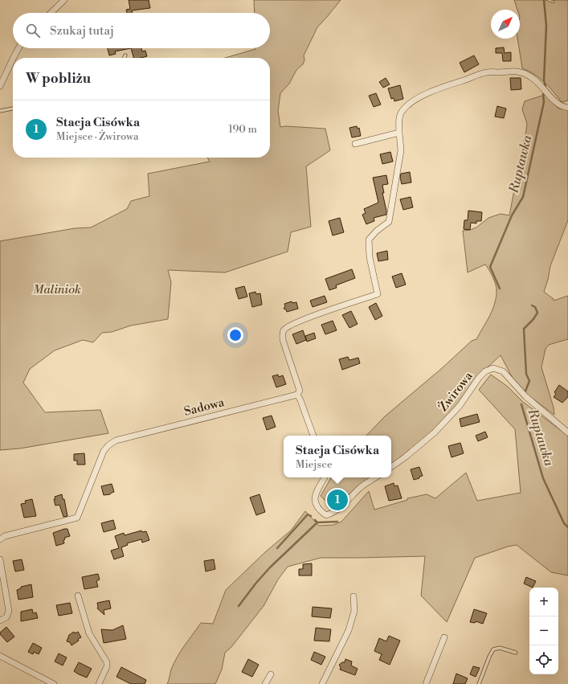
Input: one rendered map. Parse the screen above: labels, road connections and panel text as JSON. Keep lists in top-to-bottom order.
{
  "streets": {
    "street": ["Żwirowa", "Sadowa"]
  },
  "water": ["Ruptawka"],
  "parks": ["Maliniok"],
  "north": "top right",
  "page": {
    "search": "Szukaj tutaj",
    "heading": "W pobliżu",
    "list": [
      {
        "mark": "1",
        "name": "Stacja Cisówka",
        "note": "Miejsce · Żwirowa",
        "value": "190 m"
      }
    ],
    "popup": ["Stacja Cisówka", "Miejsce"],
    "pins": "1",
    "map_buttons": ["+", "−"]
  }
}
